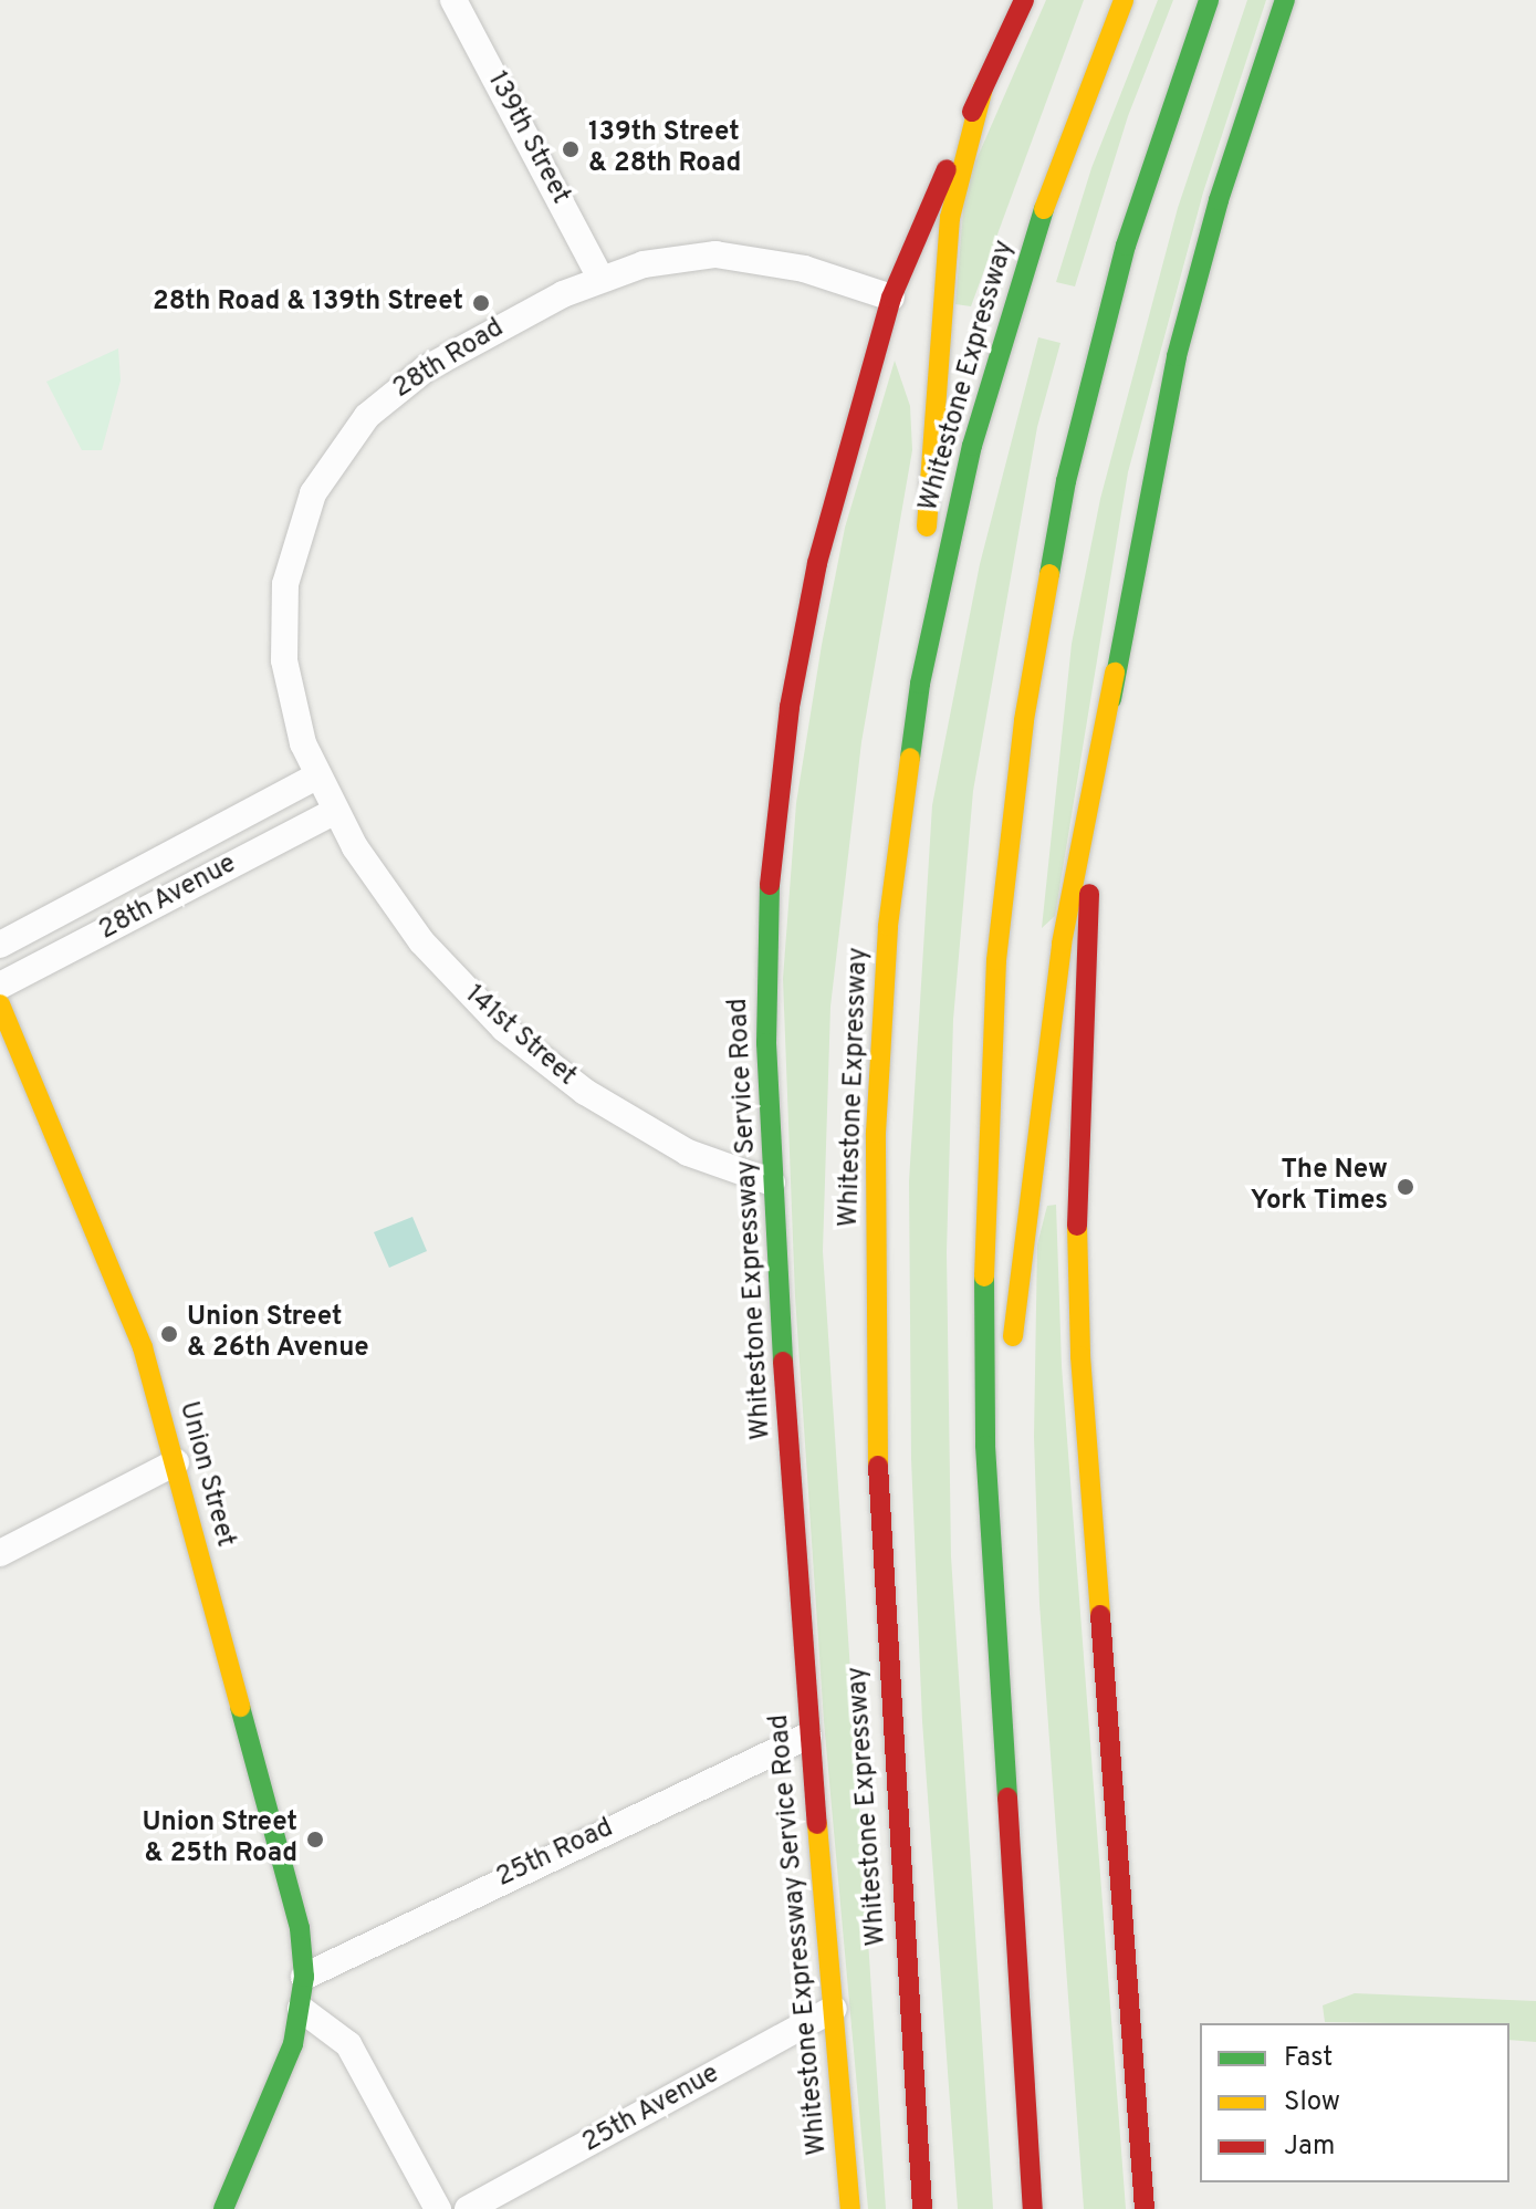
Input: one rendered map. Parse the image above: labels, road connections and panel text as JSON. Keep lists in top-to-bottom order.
{
  "streets": {
    "main road": ["Whitestone Expressway", "Whitestone Expressway Service Road", "Union Street"],
    "street": [
      "139th Street",
      "28th Road",
      "28th Avenue",
      "141st Street",
      "25th Road",
      "25th Avenue"
    ]
  },
  "crossings": [
    ["139th Street", "28th Road"],
    ["28th Road", "28th Avenue"],
    ["28th Road", "141st Street"],
    ["28th Road", "Whitestone Expressway Service Road"],
    ["28th Avenue", "141st Street"],
    ["141st Street", "Whitestone Expressway Service Road"],
    ["Whitestone Expressway Service Road", "25th Road"],
    ["Whitestone Expressway Service Road", "25th Avenue"],
    ["Union Street", "25th Road"]
  ],
  "places": [
    "139th Street & 28th Road",
    "28th Road & 139th Street",
    "The New York Times",
    "Union Street & 26th Avenue",
    "Union Street & 25th Road"
  ],
  "legend": ["Fast", "Slow", "Jam"]
}
